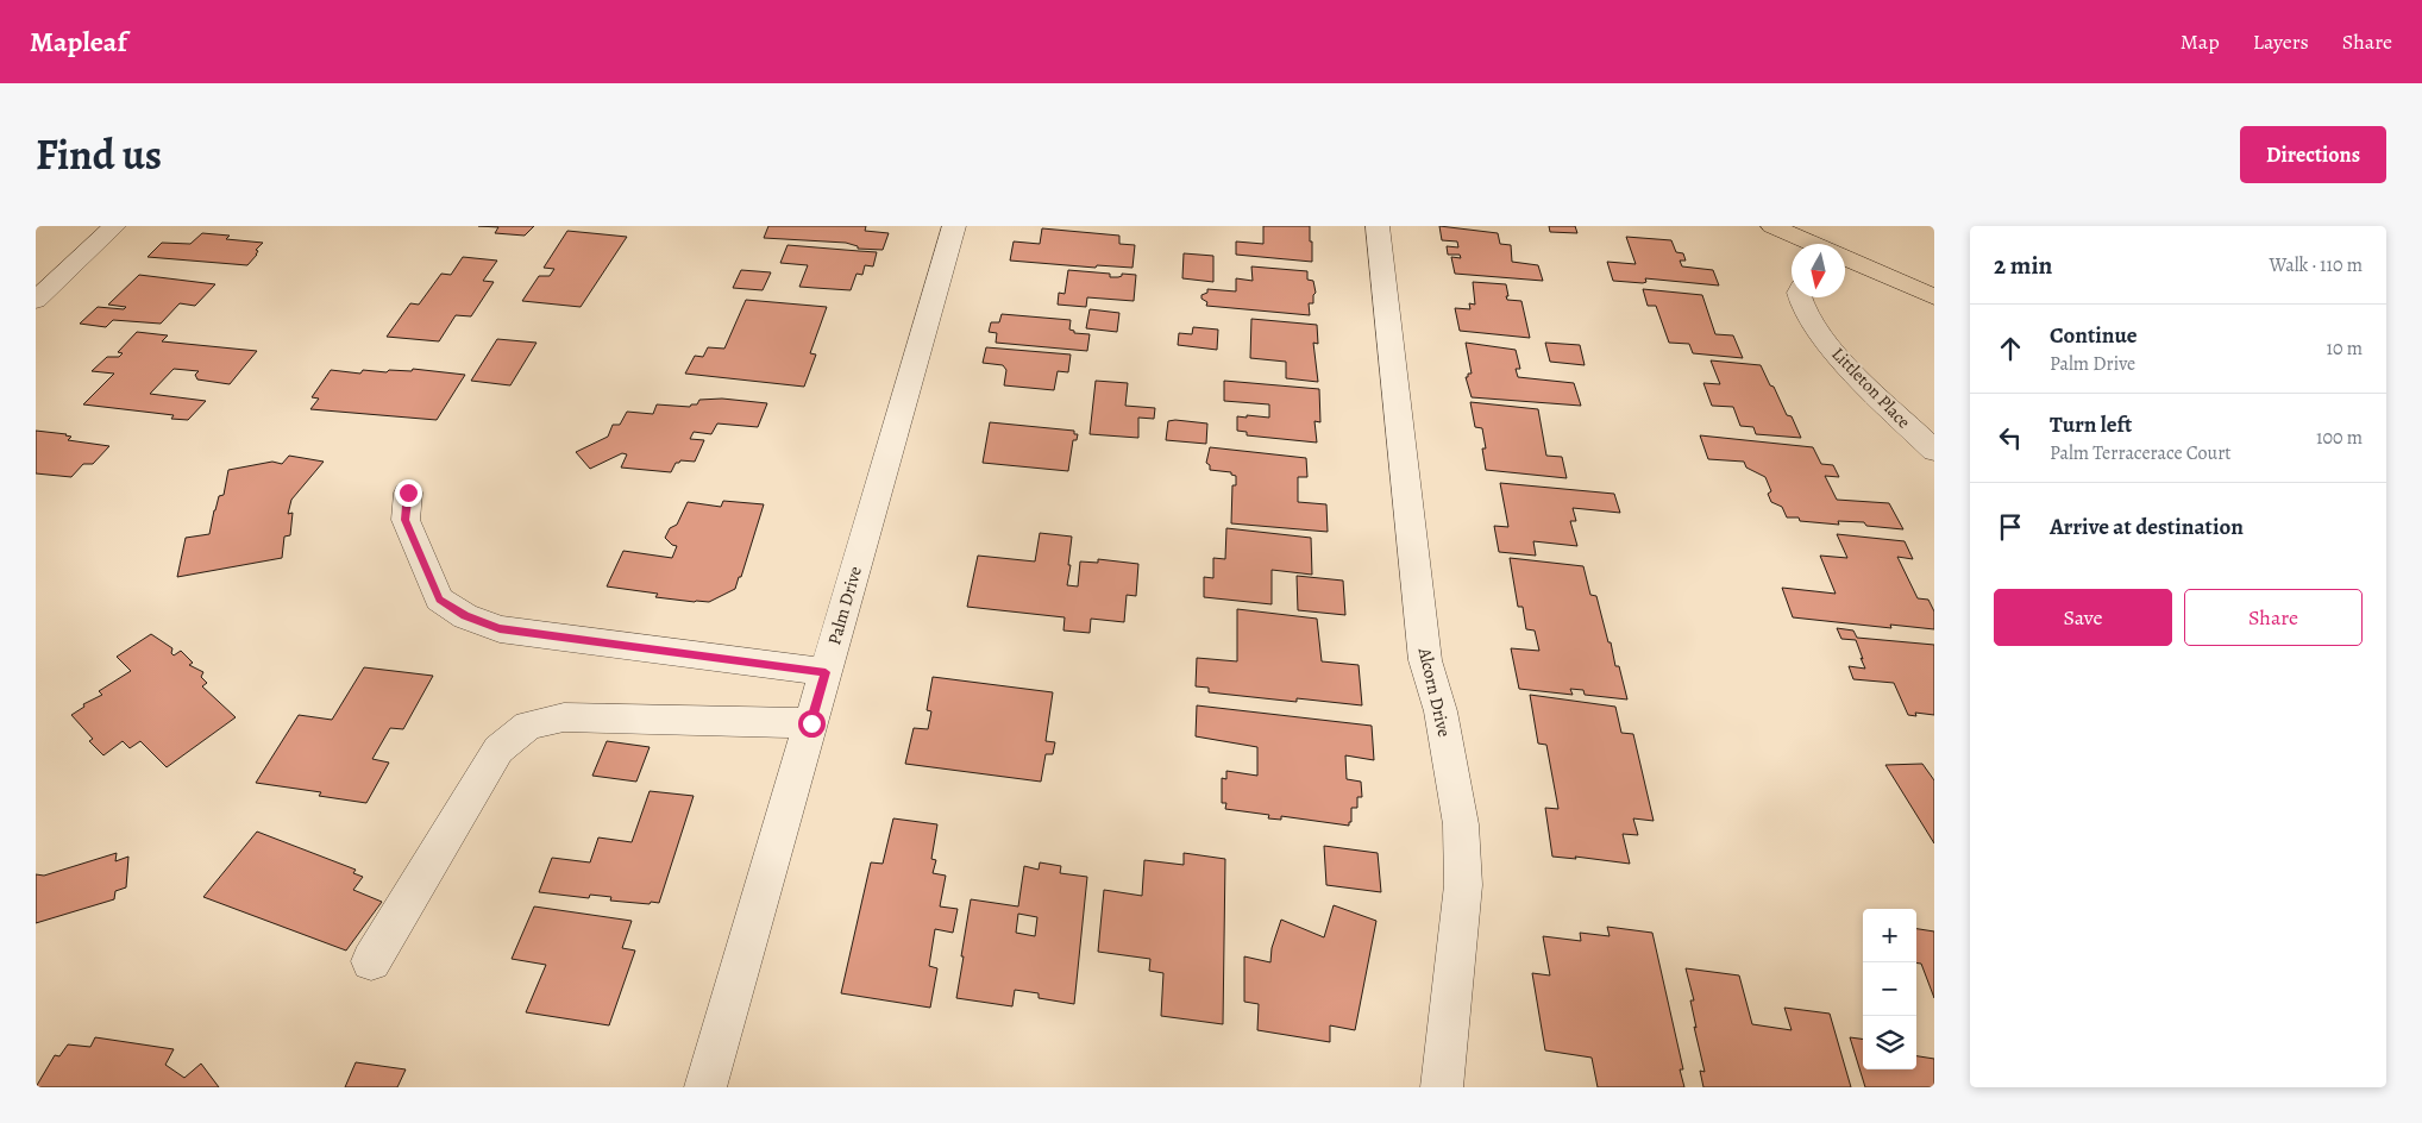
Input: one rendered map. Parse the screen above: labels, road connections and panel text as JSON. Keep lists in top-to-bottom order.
{
  "streets": {
    "street": ["Littleton Place", "Palm Drive", "Alcorn Drive"]
  },
  "north": "bottom",
  "page": {
    "header": "Mapleaf",
    "nav": ["Map", "Layers", "Share"],
    "title": "Find us",
    "buttons": [
      "Directions",
      ["Save", "Share"]
    ],
    "heading": ["2 min", "Walk · 110 m"],
    "list": [
      ["Continue", "Palm Drive", "10 m"],
      ["Turn left", "Palm Terracerace Court", "100 m"],
      "Arrive at destination"
    ],
    "map_buttons": ["+", "−"]
  }
}
